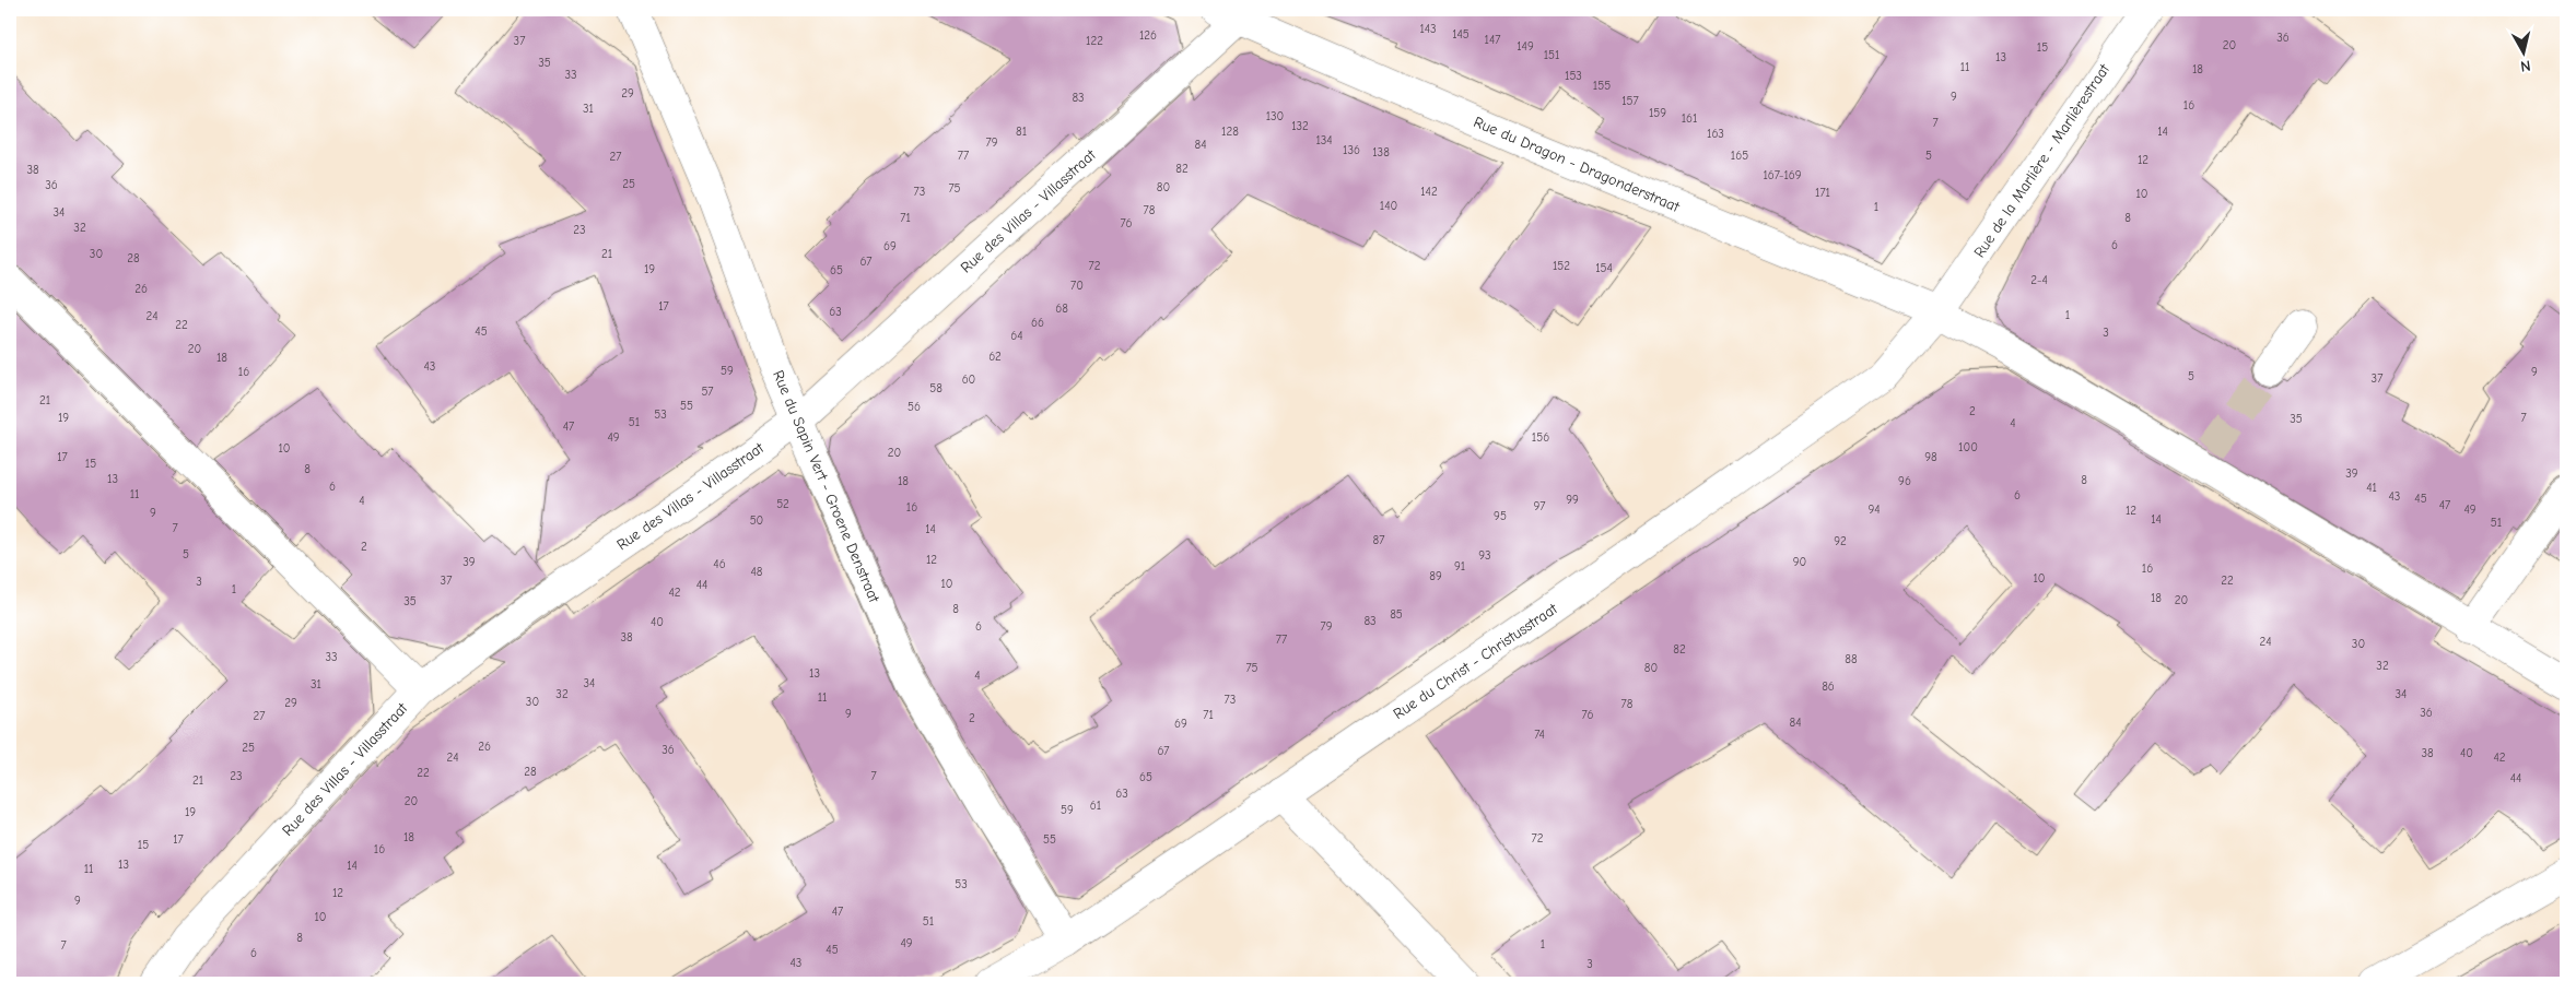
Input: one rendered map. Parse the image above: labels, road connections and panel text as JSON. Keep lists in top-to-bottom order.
{
  "streets": {
    "street": [
      "Rue de la Marlière - Marlièrestraat",
      "Rue du Dragon - Dragonderstraat",
      "Rue des Villas - Villasstraat",
      "Rue du Sapin Vert - Groene Denstraat",
      "Rue du Christ - Christusstraat"
    ]
  },
  "crossings": [
    ["Rue de la Marlière - Marlièrestraat", "Rue du Dragon - Dragonderstraat"],
    ["Rue de la Marlière - Marlièrestraat", "Rue du Christ - Christusstraat"],
    ["Rue du Dragon - Dragonderstraat", "Rue des Villas - Villasstraat"],
    ["Rue du Dragon - Dragonderstraat", "Rue du Christ - Christusstraat"],
    ["Rue des Villas - Villasstraat", "Rue du Sapin Vert - Groene Denstraat"],
    ["Rue du Sapin Vert - Groene Denstraat", "Rue du Christ - Christusstraat"]
  ],
  "house_numbers": [
    "143",
    "145",
    "126",
    "36",
    "147",
    "37",
    "122",
    "20",
    "149",
    "15",
    "151",
    "13",
    "35",
    "11",
    "18",
    "33",
    "153",
    "155",
    "29",
    "9",
    "83",
    "157",
    "16",
    "31",
    "159",
    "130",
    "161",
    "7",
    "132",
    "81",
    "128",
    "14",
    "163",
    "134",
    "79",
    "84",
    "136",
    "138",
    "77",
    "165",
    "5",
    "27",
    "12",
    "82",
    "38",
    "167-169",
    "25",
    "36",
    "80",
    "75",
    "73",
    "142",
    "171",
    "10",
    "140",
    "1",
    "78",
    "34",
    "71",
    "8",
    "76",
    "32",
    "23",
    "6",
    "69",
    "30",
    "21",
    "28",
    "67",
    "72",
    "152",
    "154",
    "19",
    "65",
    "2-4",
    "70",
    "26",
    "17",
    "68",
    "63",
    "1",
    "24",
    "66",
    "22",
    "45",
    "3",
    "64",
    "20",
    "62",
    "18",
    "43",
    "59",
    "16",
    "9",
    "5",
    "37",
    "60",
    "58",
    "57",
    "21",
    "55",
    "56",
    "2",
    "53",
    "19",
    "7",
    "35",
    "51",
    "4",
    "47",
    "49",
    "156",
    "100",
    "10",
    "20",
    "17",
    "98",
    "15",
    "8",
    "39",
    "13",
    "8",
    "18",
    "96",
    "6",
    "41",
    "11",
    "6",
    "43",
    "45",
    "99",
    "4",
    "52",
    "47",
    "97",
    "16",
    "94",
    "49",
    "12",
    "9",
    "95",
    "14",
    "50",
    "51",
    "7",
    "14",
    "87",
    "92",
    "2",
    "5",
    "93",
    "12",
    "39",
    "90",
    "46",
    "91",
    "16",
    "48",
    "89",
    "10",
    "37",
    "22",
    "3",
    "10",
    "44",
    "1",
    "42",
    "18",
    "20",
    "35",
    "8",
    "85",
    "83",
    "40",
    "6",
    "79",
    "38",
    "77",
    "24",
    "30",
    "82",
    "33",
    "88",
    "32",
    "75",
    "80",
    "13",
    "4",
    "34",
    "31",
    "86",
    "32",
    "34",
    "11",
    "73",
    "30",
    "29",
    "78",
    "36",
    "9",
    "71",
    "76",
    "27",
    "2",
    "84",
    "69",
    "74",
    "26",
    "25",
    "36",
    "67",
    "38",
    "40",
    "24",
    "42",
    "28",
    "22",
    "23",
    "7",
    "65",
    "44",
    "21",
    "63",
    "20",
    "61",
    "59",
    "19",
    "18",
    "72",
    "17",
    "55",
    "15",
    "16",
    "13",
    "14",
    "11",
    "53",
    "12",
    "9",
    "47",
    "10",
    "51",
    "8",
    "49",
    "1",
    "7",
    "45",
    "6",
    "43",
    "3"
  ],
  "north": "bottom"
}
